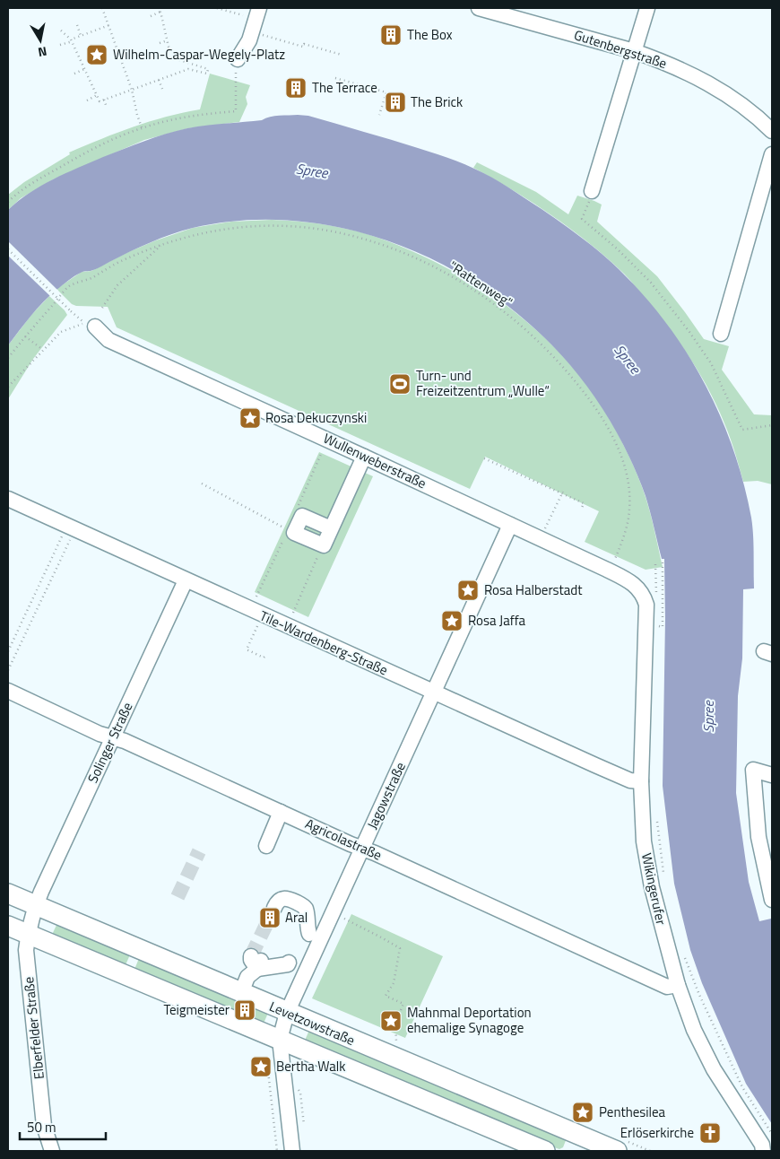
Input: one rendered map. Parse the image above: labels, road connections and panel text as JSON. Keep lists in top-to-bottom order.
{
  "streets": {
    "main road": ["Levetzowstraße"],
    "street": [
      "Gutenbergstraße",
      "Wullenweberstraße",
      "Tile-Wardenberg-Straße",
      "Solinger Straße",
      "Jagowstraße",
      "Agricolastraße",
      "Wikingerufer",
      "Elberfelder Straße"
    ],
    "path": ["\"Rattenweg\""]
  },
  "crossings": [
    ["Wullenweberstraße", "Jagowstraße"],
    ["Wullenweberstraße", "Wikingerufer"],
    ["Tile-Wardenberg-Straße", "Solinger Straße"],
    ["Tile-Wardenberg-Straße", "Jagowstraße"],
    ["Tile-Wardenberg-Straße", "Wikingerufer"],
    ["Solinger Straße", "Agricolastraße"],
    ["Solinger Straße", "Levetzowstraße"],
    ["Solinger Straße", "Elberfelder Straße"],
    ["Jagowstraße", "Agricolastraße"],
    ["Jagowstraße", "Levetzowstraße"],
    ["Agricolastraße", "Wikingerufer"],
    ["Levetzowstraße", "Elberfelder Straße"]
  ],
  "water": ["Spree"],
  "places": {
    "building": [
      "The Box",
      "The Terrace",
      "The Brick",
      "Aral",
      "Teigmeister"
    ],
    "place": [
      "Wilhelm-Caspar-Wegely-Platz",
      "Rosa Dekuczynski",
      "Rosa Halberstadt",
      "Rosa Jaffa",
      "Mahnmal Deportation ehemalige Synagoge",
      "Bertha Walk",
      "Penthesilea"
    ],
    "sports": ["Turn- und Freizeitzentrum „Wulle“"],
    "church": ["Erlöserkirche"]
  },
  "scale_bar": "50 m",
  "north": "bottom"
}
